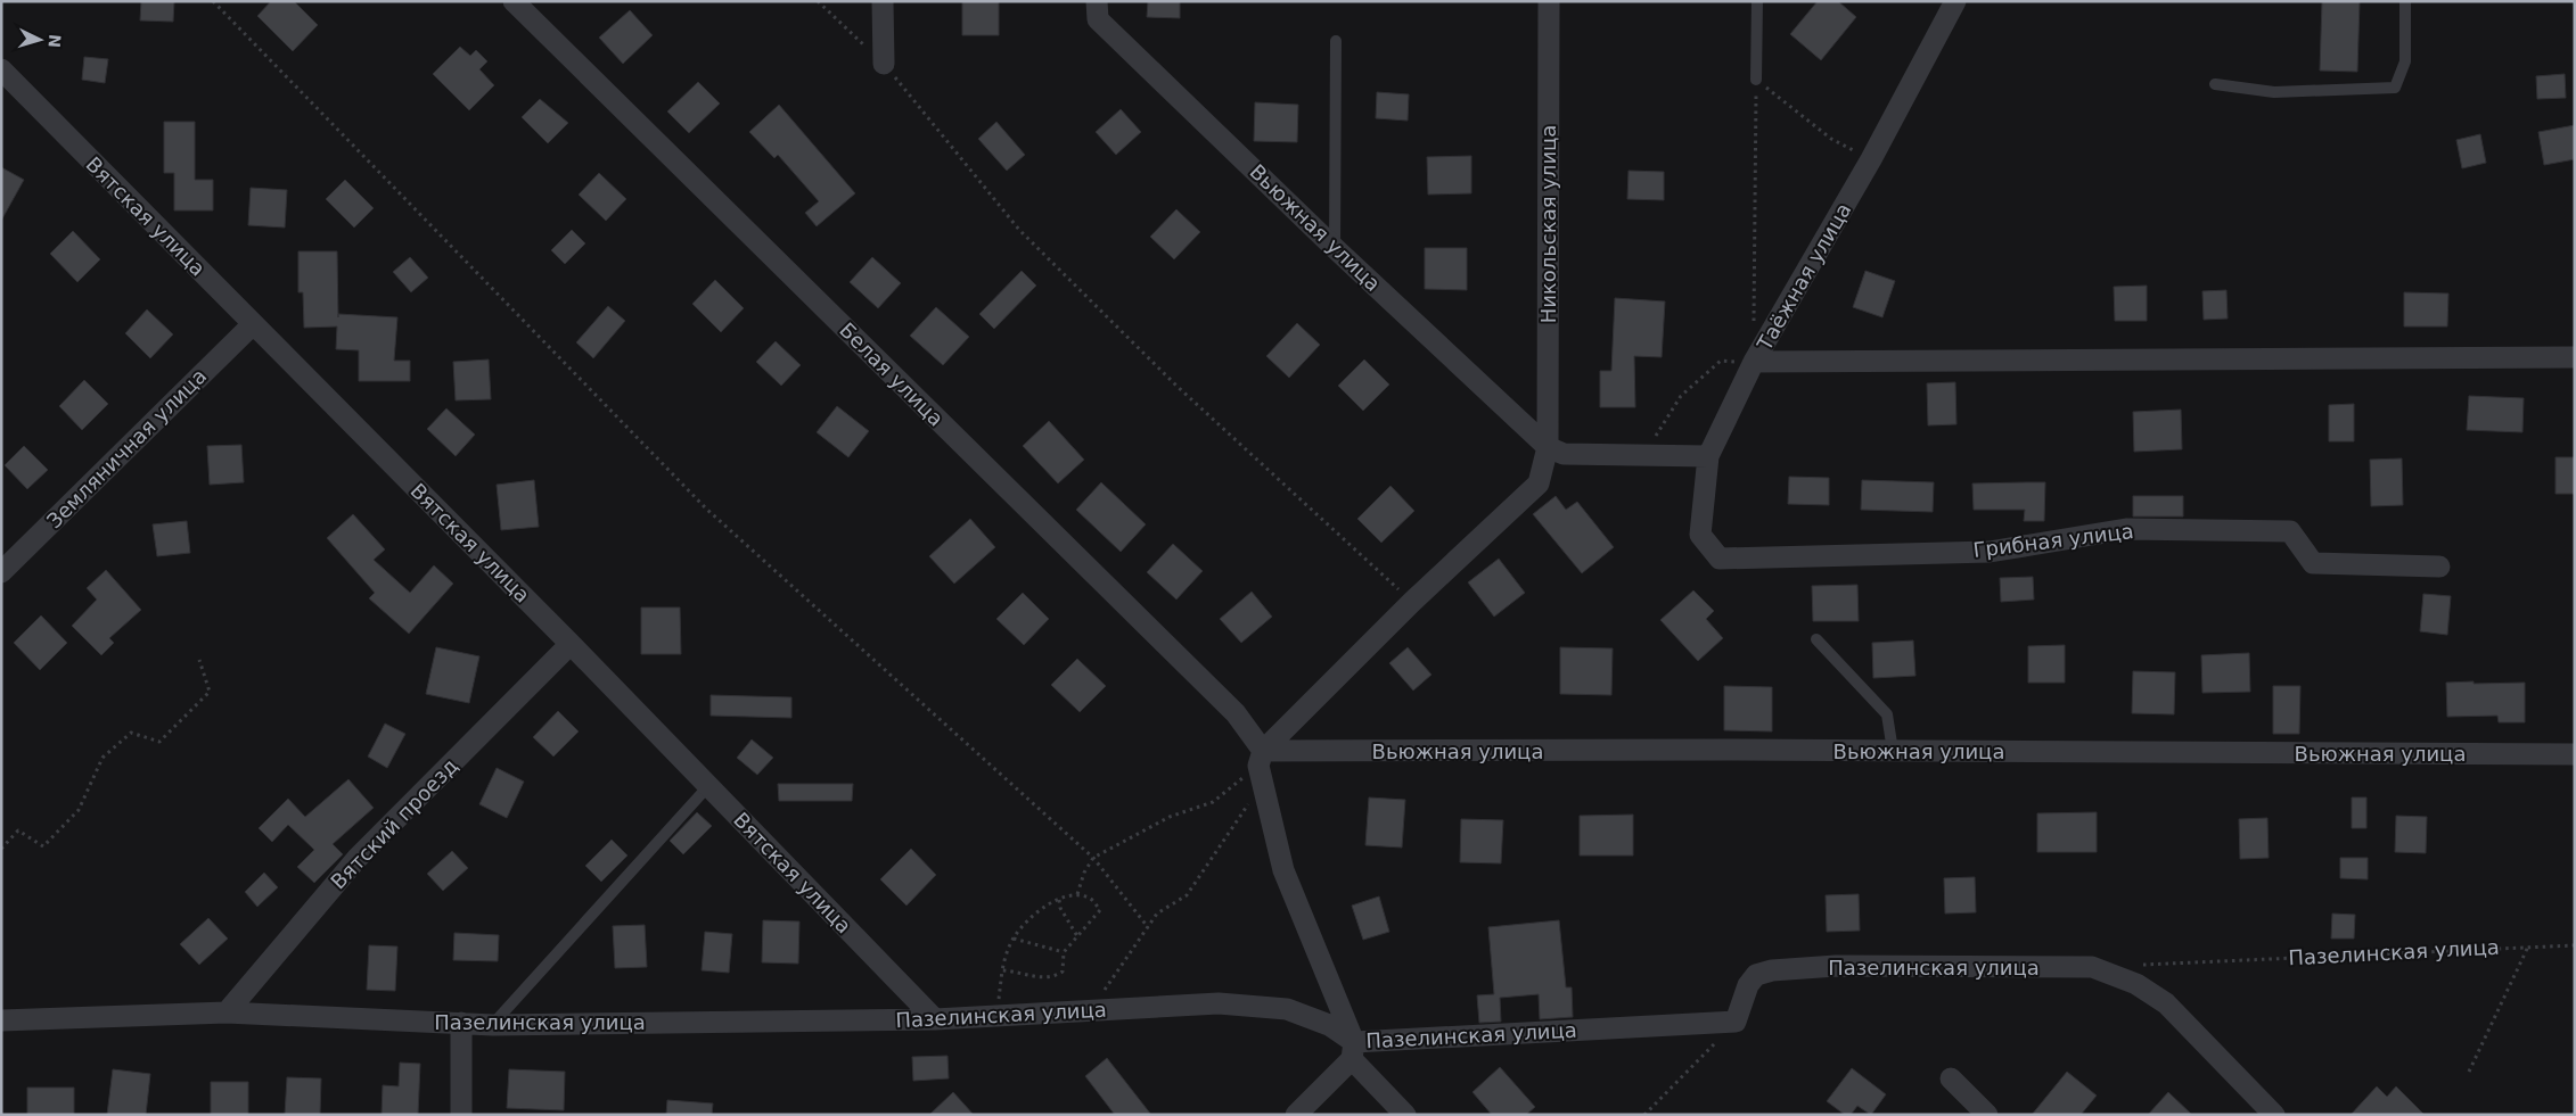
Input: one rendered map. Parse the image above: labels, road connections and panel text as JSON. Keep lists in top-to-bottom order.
{
  "streets": {
    "street": [
      "Вятская улица",
      "Никольская улица",
      "Вьюжная улица",
      "Таёжная улица",
      "Белая улица",
      "Земляничная улица",
      "Грибная улица",
      "Вятский проезд",
      "Пазелинская улица"
    ]
  },
  "crossings": [
    ["Вятская улица", "Земляничная улица"],
    ["Вятская улица", "Вятский проезд"],
    ["Вятская улица", "Пазелинская улица"],
    ["Никольская улица", "Вьюжная улица"],
    ["Никольская улица", "Белая улица"],
    ["Вьюжная улица", "Белая улица"],
    ["Таёжная улица", "Грибная улица"],
    ["Вятский проезд", "Пазелинская улица"]
  ],
  "north": "right"
}
